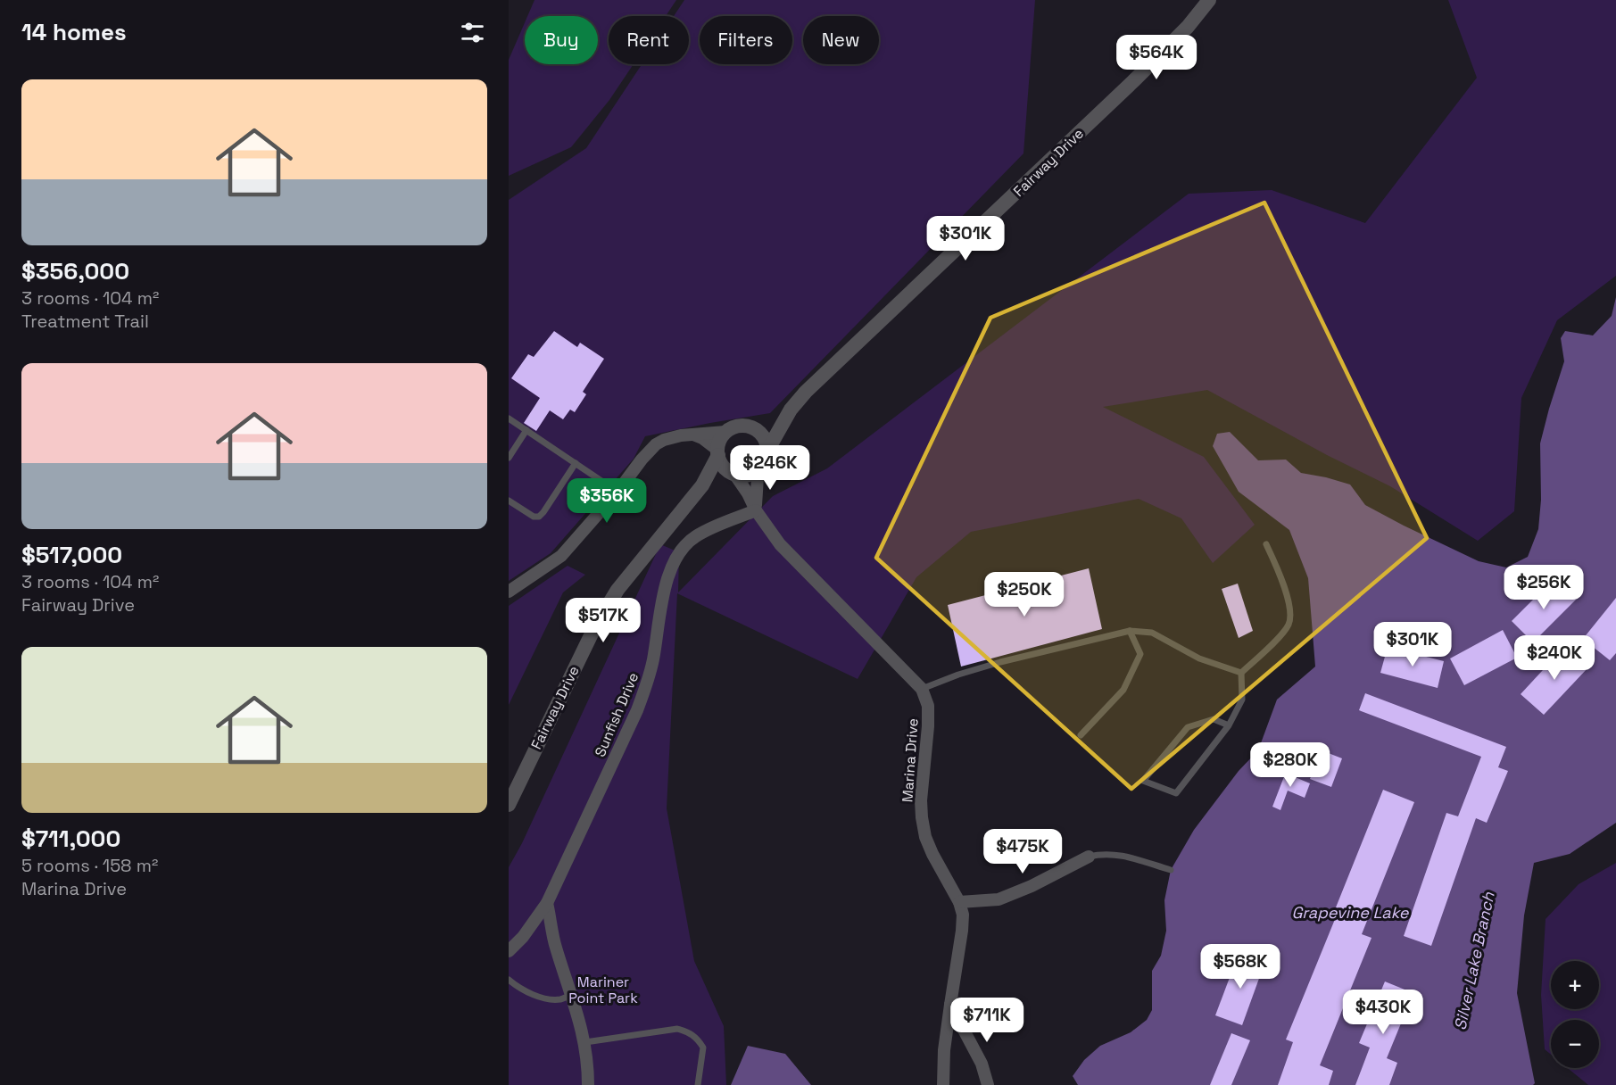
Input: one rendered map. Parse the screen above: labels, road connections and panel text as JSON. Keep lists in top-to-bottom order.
{
  "streets": {
    "street": ["Fairway Drive", "Sunfish Drive", "Marina Drive"]
  },
  "water": ["Grapevine Lake", "Silver Lake Branch"],
  "parks": ["Mariner Point Park"],
  "page": {
    "heading": "14 homes",
    "chip": [
      "Buy",
      "Rent",
      "Filters",
      "New"
    ],
    "price": [
      "$564K",
      "$301K",
      "$246K",
      "$356K",
      "$256K",
      "$250K",
      "$517K",
      "$301K",
      "$240K",
      "$280K",
      "$475K",
      "$568K",
      "$430K",
      "$711K"
    ],
    "list": [
      {
        "name": "$356,000",
        "note": "3 rooms · 104 m² · Treatment Trail"
      },
      {
        "name": "$517,000",
        "note": "3 rooms · 104 m² · Fairway Drive"
      },
      {
        "name": "$711,000",
        "note": "5 rooms · 158 m² · Marina Drive"
      }
    ],
    "map_buttons": ["+", "−"]
  }
}
